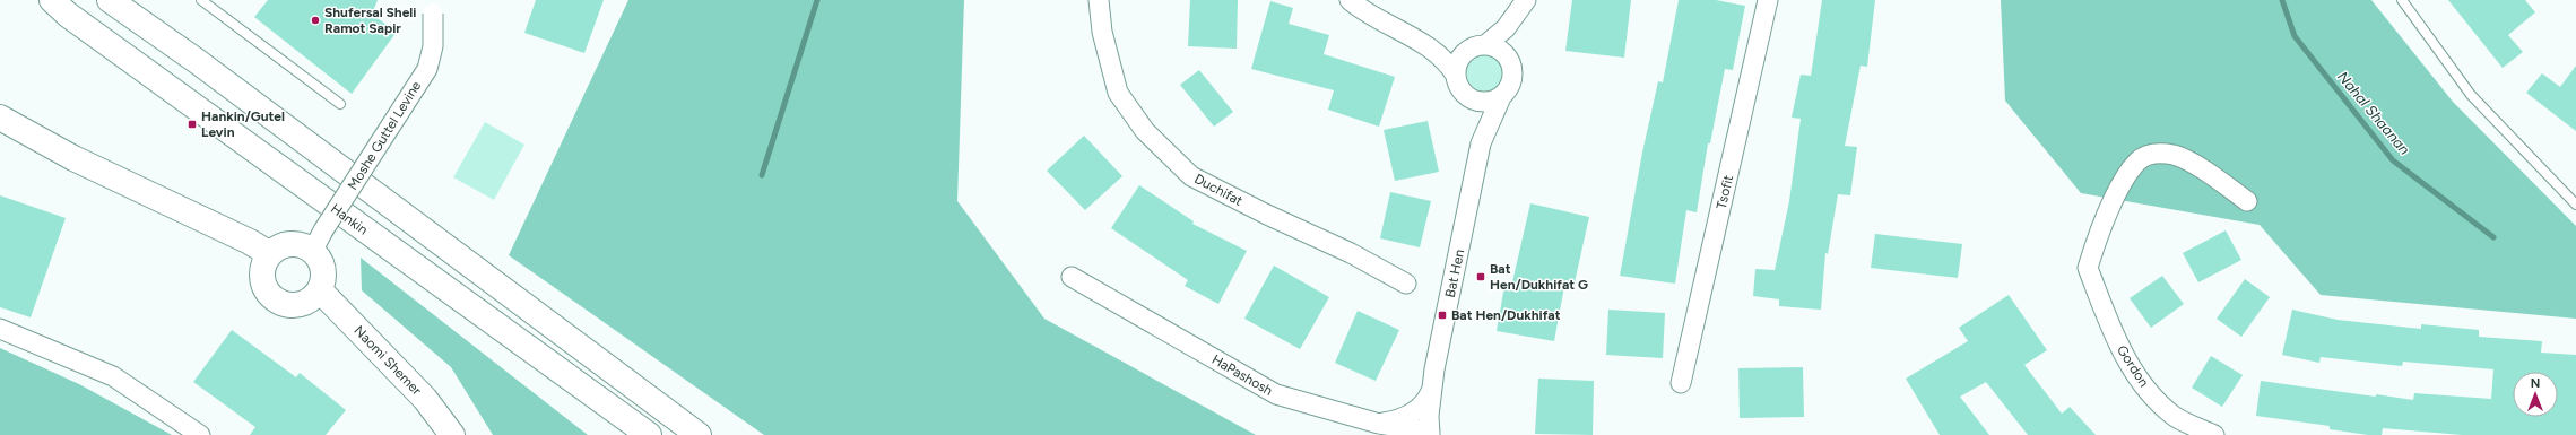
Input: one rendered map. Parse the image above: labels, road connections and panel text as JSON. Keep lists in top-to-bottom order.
{
  "streets": {
    "main road": ["Hankin", "Naomi Shemer"],
    "street": [
      "Moshe Guttel Levine",
      "Duchifat",
      "Tsofit",
      "Bat Hen",
      "Gordon",
      "HaPashosh"
    ]
  },
  "crossings": [
    ["Moshe Guttel Levine", "Naomi Shemer"],
    ["Bat Hen", "HaPashosh"]
  ],
  "water": ["Nahal Shaanan"],
  "places": {
    "other": ["Shufersal Sheli Ramot Sapir"],
    "transit": ["Hankin/Gutel Levin", "Bat Hen/Dukhifat G", "Bat Hen/Dukhifat"]
  },
  "north": "top"
}
